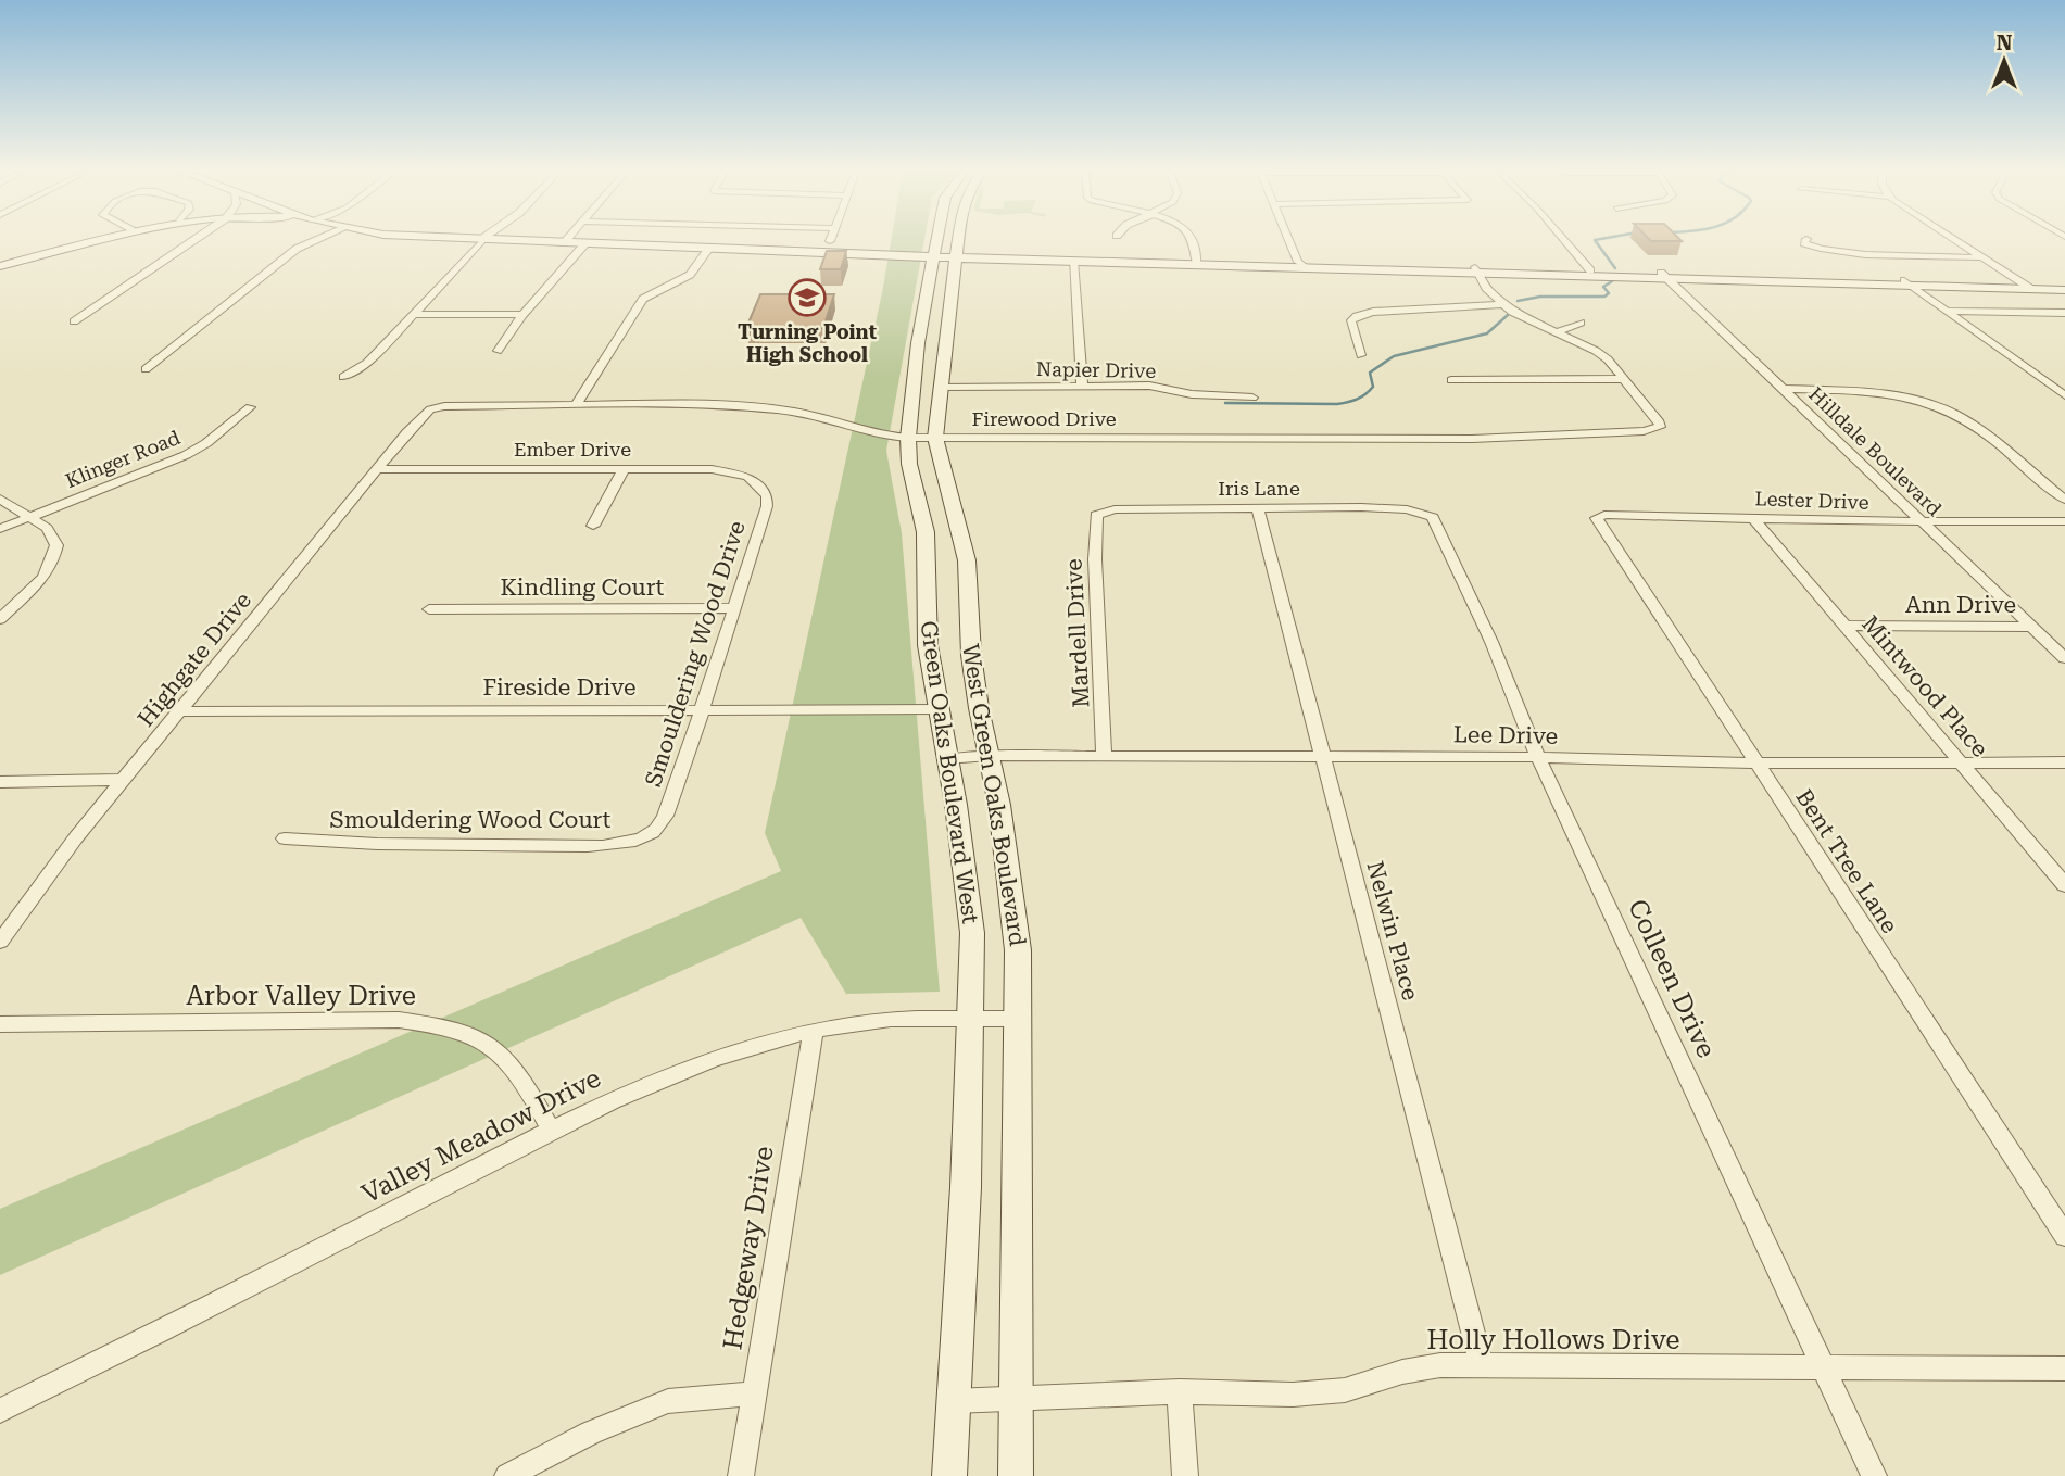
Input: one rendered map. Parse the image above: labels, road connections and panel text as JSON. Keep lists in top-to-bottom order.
{
  "streets": {
    "main road": ["Green Oaks Boulevard West", "West Green Oaks Boulevard"],
    "street": [
      "Napier Drive",
      "Firewood Drive",
      "Ember Drive",
      "Hilldale Boulevard",
      "Klinger Road",
      "Iris Lane",
      "Lester Drive",
      "Kindling Court",
      "Ann Drive",
      "Mardell Drive",
      "Smouldering Wood Drive",
      "Highgate Drive",
      "Mintwood Place",
      "Fireside Drive",
      "Lee Drive",
      "Smouldering Wood Court",
      "Bent Tree Lane",
      "Nelwin Place",
      "Colleen Drive",
      "Arbor Valley Drive",
      "Valley Meadow Drive",
      "Hedgeway Drive",
      "Holly Hollows Drive"
    ]
  },
  "crossings": [
    ["Napier Drive", "West Green Oaks Boulevard"],
    ["Firewood Drive", "Highgate Drive"],
    ["Firewood Drive", "Green Oaks Boulevard West"],
    ["Firewood Drive", "West Green Oaks Boulevard"],
    ["Ember Drive", "Smouldering Wood Drive"],
    ["Ember Drive", "Highgate Drive"],
    ["Hilldale Boulevard", "Lester Drive"],
    ["Hilldale Boulevard", "Ann Drive"],
    ["Iris Lane", "Mardell Drive"],
    ["Iris Lane", "Nelwin Place"],
    ["Iris Lane", "Colleen Drive"],
    ["Lester Drive", "Mintwood Place"],
    ["Lester Drive", "Bent Tree Lane"],
    ["Kindling Court", "Smouldering Wood Drive"],
    ["Ann Drive", "Mintwood Place"],
    ["Mardell Drive", "Lee Drive"],
    ["Smouldering Wood Drive", "Fireside Drive"],
    ["Smouldering Wood Drive", "Smouldering Wood Court"],
    ["Highgate Drive", "Fireside Drive"],
    ["Mintwood Place", "Lee Drive"],
    ["Fireside Drive", "Green Oaks Boulevard West"],
    ["Lee Drive", "Green Oaks Boulevard West"],
    ["Lee Drive", "West Green Oaks Boulevard"],
    ["Lee Drive", "Bent Tree Lane"],
    ["Lee Drive", "Nelwin Place"],
    ["Lee Drive", "Colleen Drive"],
    ["Green Oaks Boulevard West", "West Green Oaks Boulevard"],
    ["Green Oaks Boulevard West", "Valley Meadow Drive"],
    ["Green Oaks Boulevard West", "Holly Hollows Drive"],
    ["West Green Oaks Boulevard", "Valley Meadow Drive"],
    ["West Green Oaks Boulevard", "Holly Hollows Drive"],
    ["Nelwin Place", "Holly Hollows Drive"],
    ["Colleen Drive", "Holly Hollows Drive"],
    ["Arbor Valley Drive", "Valley Meadow Drive"],
    ["Valley Meadow Drive", "Hedgeway Drive"]
  ],
  "places": {
    "school or university": ["Turning Point High School"]
  },
  "north": "top"
}
